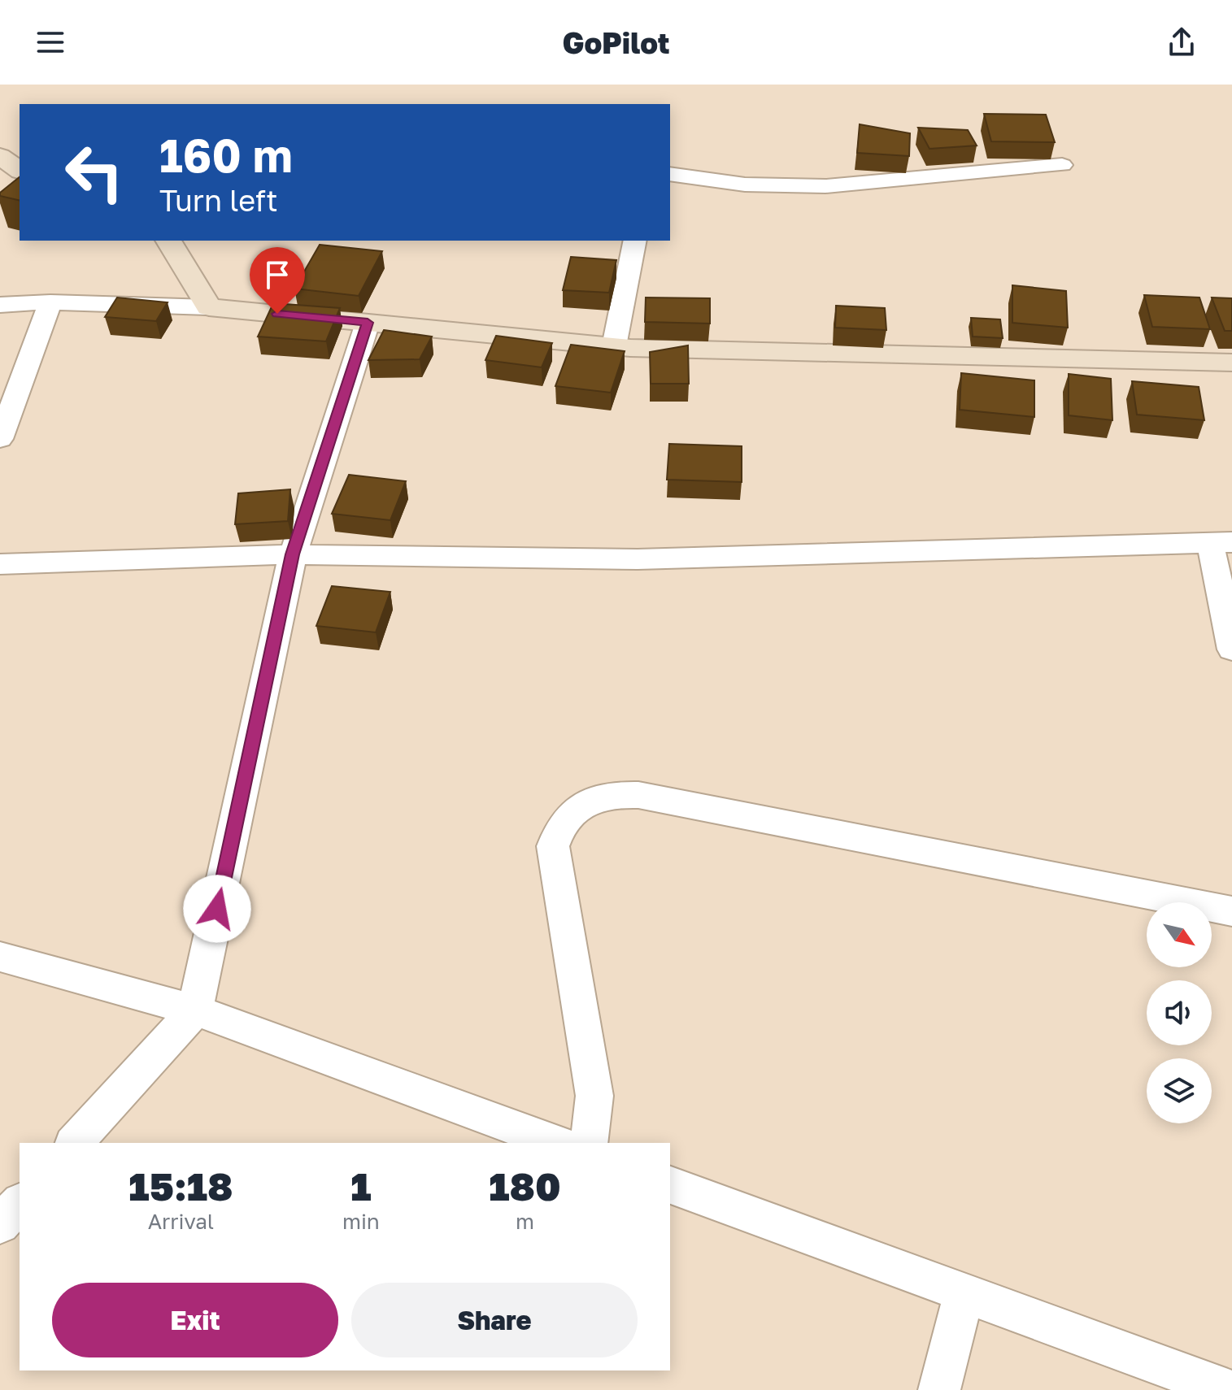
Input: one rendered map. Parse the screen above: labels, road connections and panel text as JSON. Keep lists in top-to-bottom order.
{
  "north": "bottom right",
  "page": {
    "header": "GoPilot",
    "turn": ["160 m", "Turn left"],
    "eta": [
      "15:18",
      "Arrival",
      "1",
      "min",
      "180",
      "m"
    ],
    "buttons": ["Exit", "Share"]
  }
}
